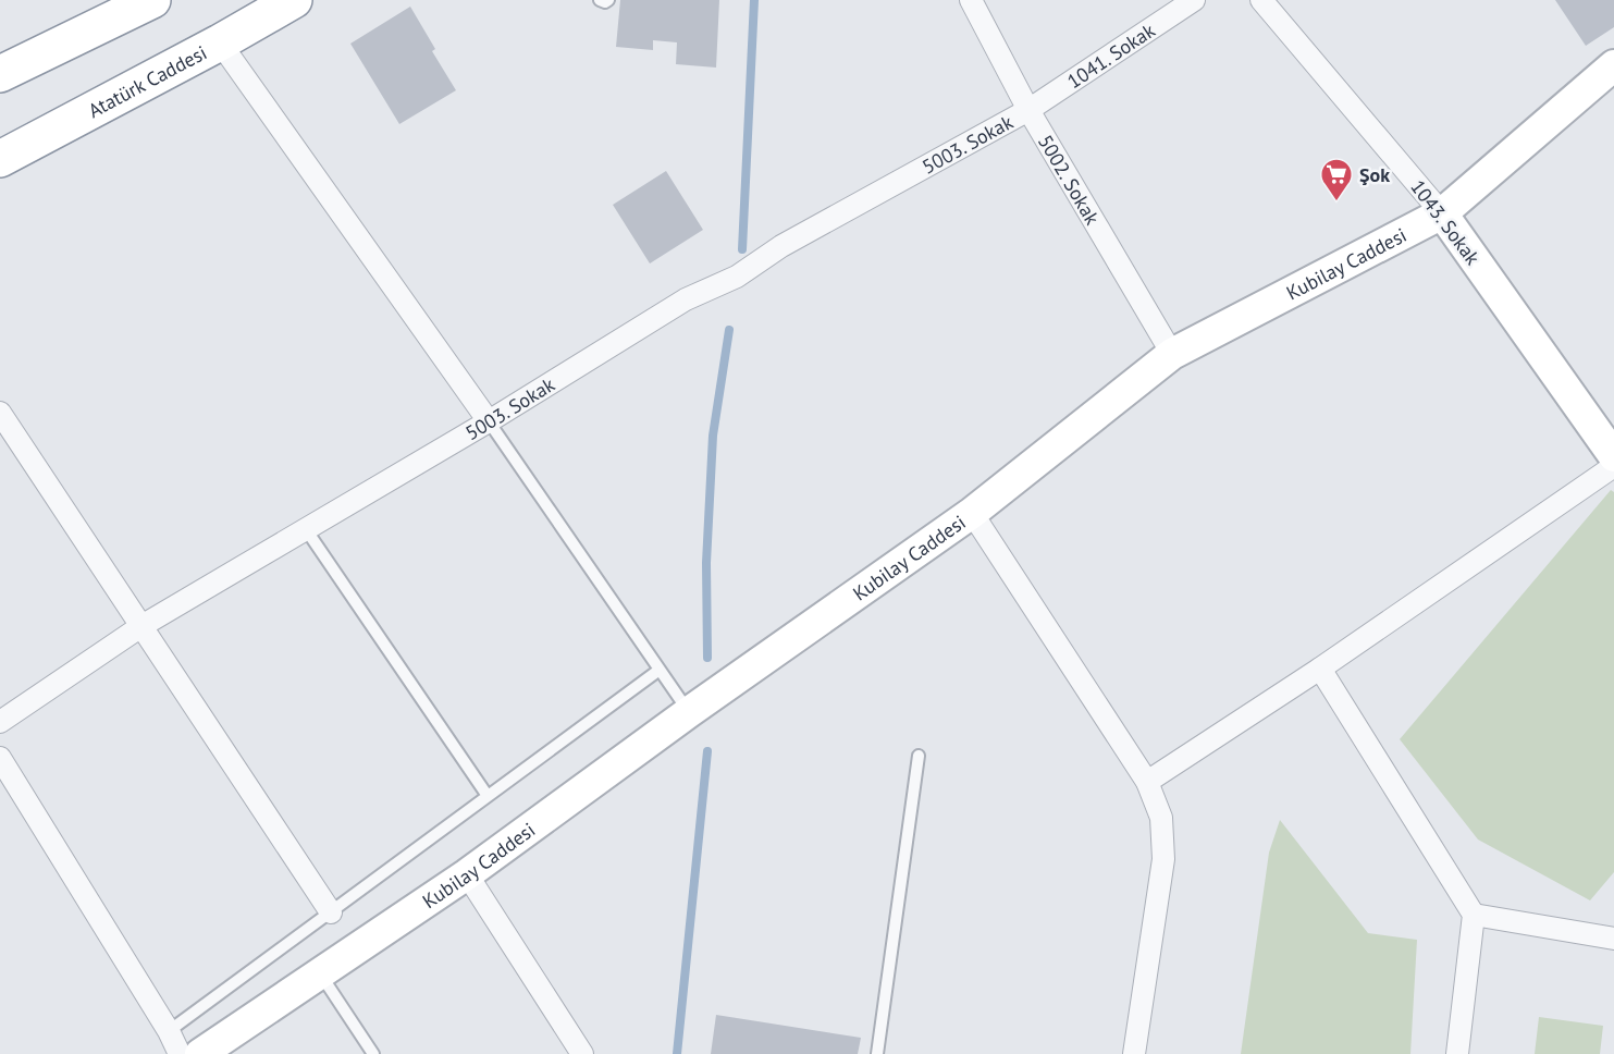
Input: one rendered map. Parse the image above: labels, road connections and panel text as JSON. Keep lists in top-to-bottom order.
{
  "streets": {
    "highway": ["Atatürk Caddesi"],
    "street": [
      "1041. Sokak",
      "5003. Sokak",
      "5002. Sokak",
      "1043. Sokak",
      "Kubilay Caddesi"
    ]
  },
  "crossings": [
    ["1041. Sokak", "5003. Sokak"],
    ["1041. Sokak", "5002. Sokak"],
    ["5003. Sokak", "5002. Sokak"],
    ["5002. Sokak", "Kubilay Caddesi"],
    ["1043. Sokak", "Kubilay Caddesi"]
  ],
  "places": {
    "supermarket": ["Şok"]
  }
}
